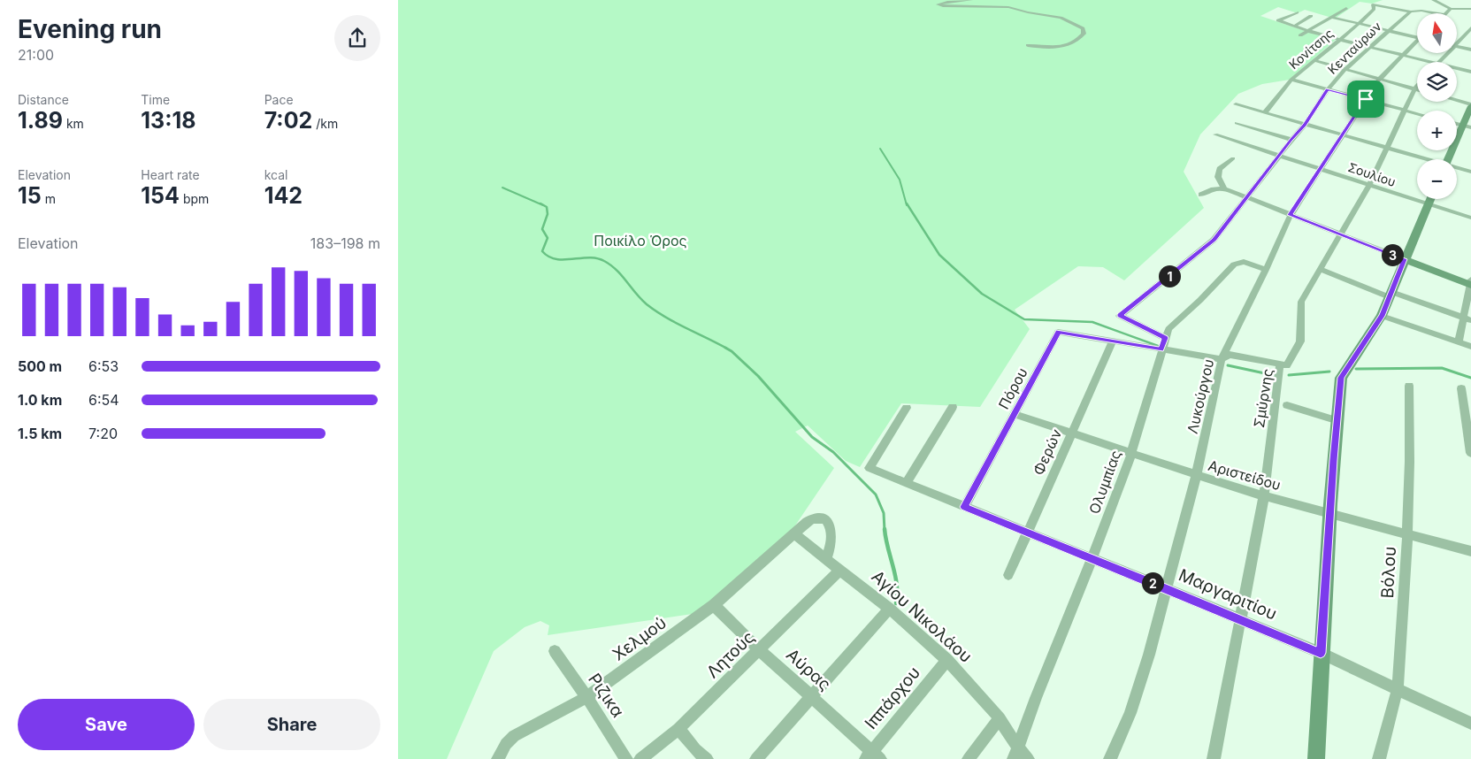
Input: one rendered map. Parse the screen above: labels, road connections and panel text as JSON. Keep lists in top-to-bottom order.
{
  "streets": {
    "street": [
      "Κενταύρων",
      "Κονίτσης",
      "Σουλίου",
      "Πόρου",
      "Λυκούργου",
      "Σμύρνης",
      "Φερών",
      "Αριστείδου",
      "Ολυμπίας",
      "Βόλου",
      "Μαργαριτίου",
      "Αγίου Νικολάου",
      "Χελμού",
      "Λητούς",
      "Αύρας",
      "Ριζικα",
      "Ιππάρχου"
    ]
  },
  "crossings": [
    ["Κενταύρων", "Σουλίου"],
    ["Κενταύρων", "Ολυμπίας"],
    ["Σουλίου", "Λυκούργου"],
    ["Σουλίου", "Σμύρνης"],
    ["Πόρου", "Φερών"],
    ["Πόρου", "Αριστείδου"],
    ["Πόρου", "Μαργαριτίου"],
    ["Λυκούργου", "Αριστείδου"],
    ["Λυκούργου", "Ολυμπίας"],
    ["Λυκούργου", "Μαργαριτίου"],
    ["Σμύρνης", "Αριστείδου"],
    ["Σμύρνης", "Μαργαριτίου"],
    ["Φερών", "Αριστείδου"],
    ["Φερών", "Μαργαριτίου"],
    ["Αριστείδου", "Ολυμπίας"],
    ["Αριστείδου", "Βόλου"],
    ["Ολυμπίας", "Μαργαριτίου"],
    ["Ολυμπίας", "Αγίου Νικολάου"],
    ["Βόλου", "Μαργαριτίου"],
    ["Αγίου Νικολάου", "Χελμού"],
    ["Αγίου Νικολάου", "Λητούς"],
    ["Αγίου Νικολάου", "Ιππάρχου"],
    ["Χελμού", "Αύρας"],
    ["Χελμού", "Ριζικα"],
    ["Λητούς", "Αύρας"],
    ["Αύρας", "Ιππάρχου"]
  ],
  "parks": ["Ποικίλο Όρος"],
  "north": "top",
  "page": {
    "heading": ["Evening run", "21:00"],
    "map_buttons": ["+", "−"],
    "stats": [
      ["Distance", "1.89 km"],
      ["Time", "13:18"],
      ["Pace", "7:02 /km"],
      ["Elevation", "15 m"],
      ["Heart rate", "154 bpm"],
      ["kcal", "142"]
    ],
    "chart": ["Elevation", "183–198 m"],
    "pins": ["3", "1", "2"],
    "list": [
      {
        "name": "500 m",
        "note": "6:53"
      },
      {
        "name": "1.0 km",
        "note": "6:54"
      },
      {
        "name": "1.5 km",
        "note": "7:20"
      }
    ],
    "buttons": ["Save", "Share"]
  }
}
